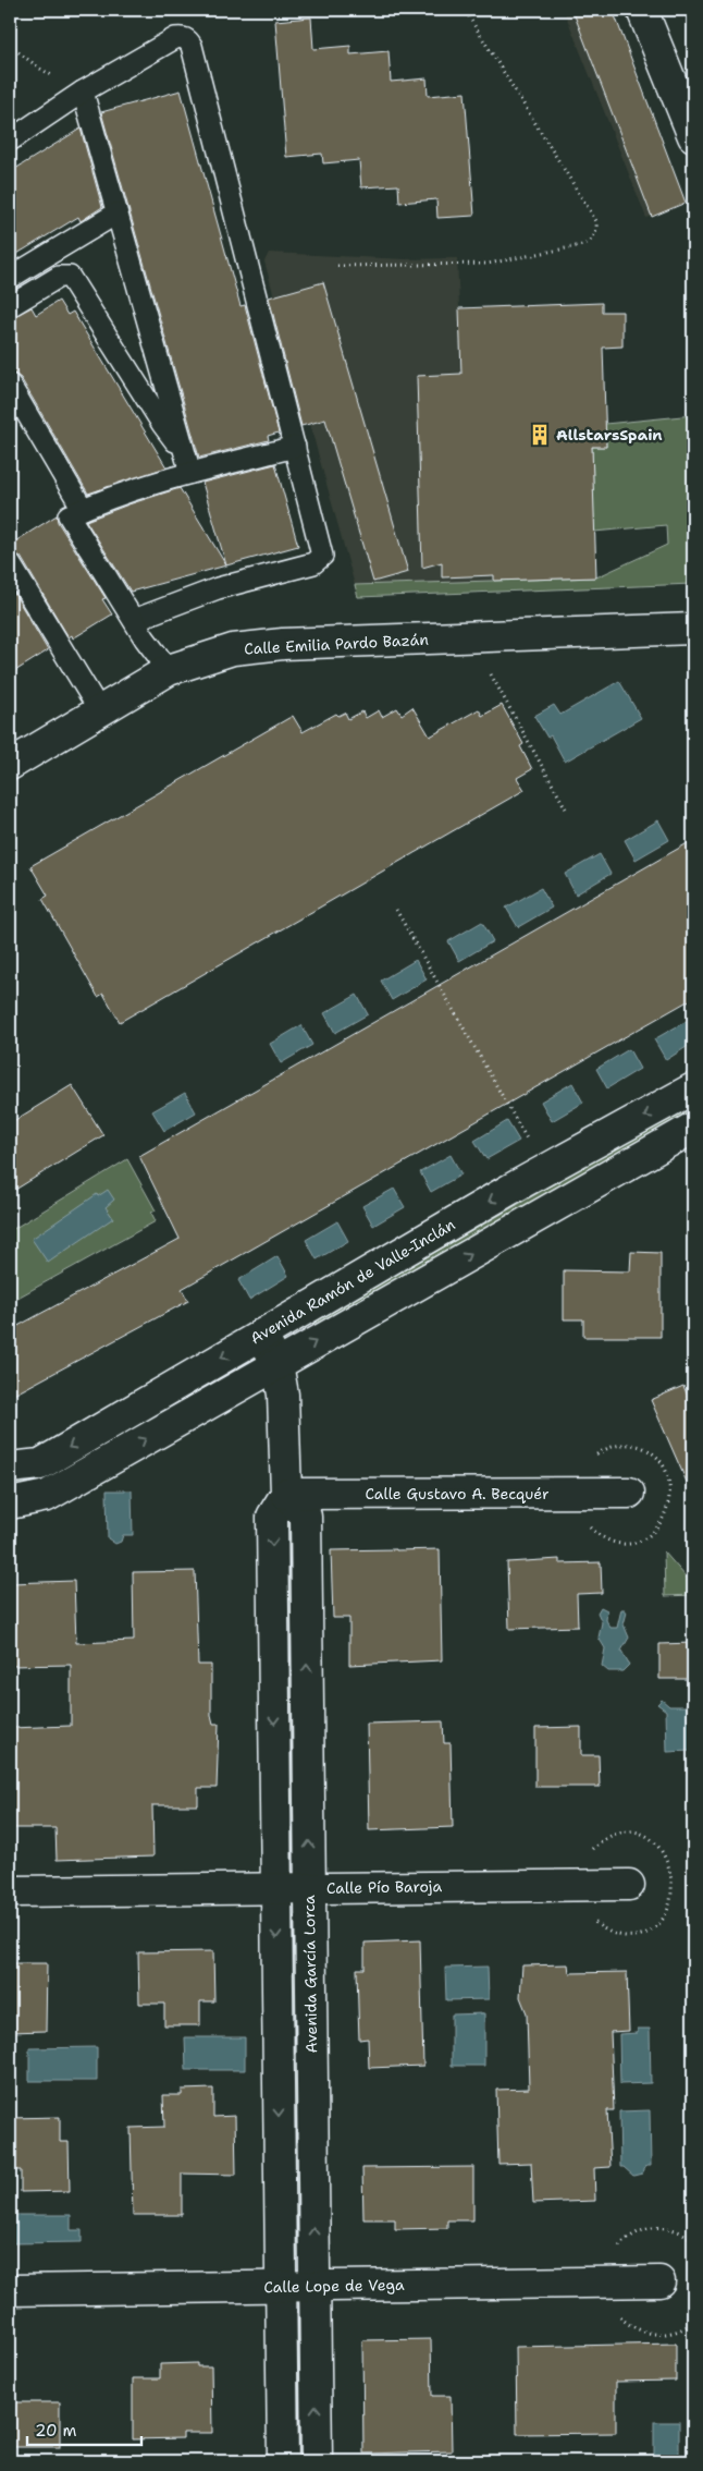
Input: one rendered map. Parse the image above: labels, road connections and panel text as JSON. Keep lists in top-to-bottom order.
{
  "streets": {
    "street": [
      "Calle Emilia Pardo Bazán",
      "Avenida Ramón de Valle-Inclán",
      "Calle Gustavo A. Becquér",
      "Calle Pío Baroja",
      "Avenida García Lorca",
      "Calle Lope de Vega"
    ]
  },
  "crossings": [
    ["Calle Gustavo A. Becquér", "Avenida García Lorca"],
    ["Calle Pío Baroja", "Avenida García Lorca"],
    ["Avenida García Lorca", "Calle Lope de Vega"]
  ],
  "places": {
    "building": ["AllstarsSpain"]
  },
  "scale_bar": "20 m"
}
